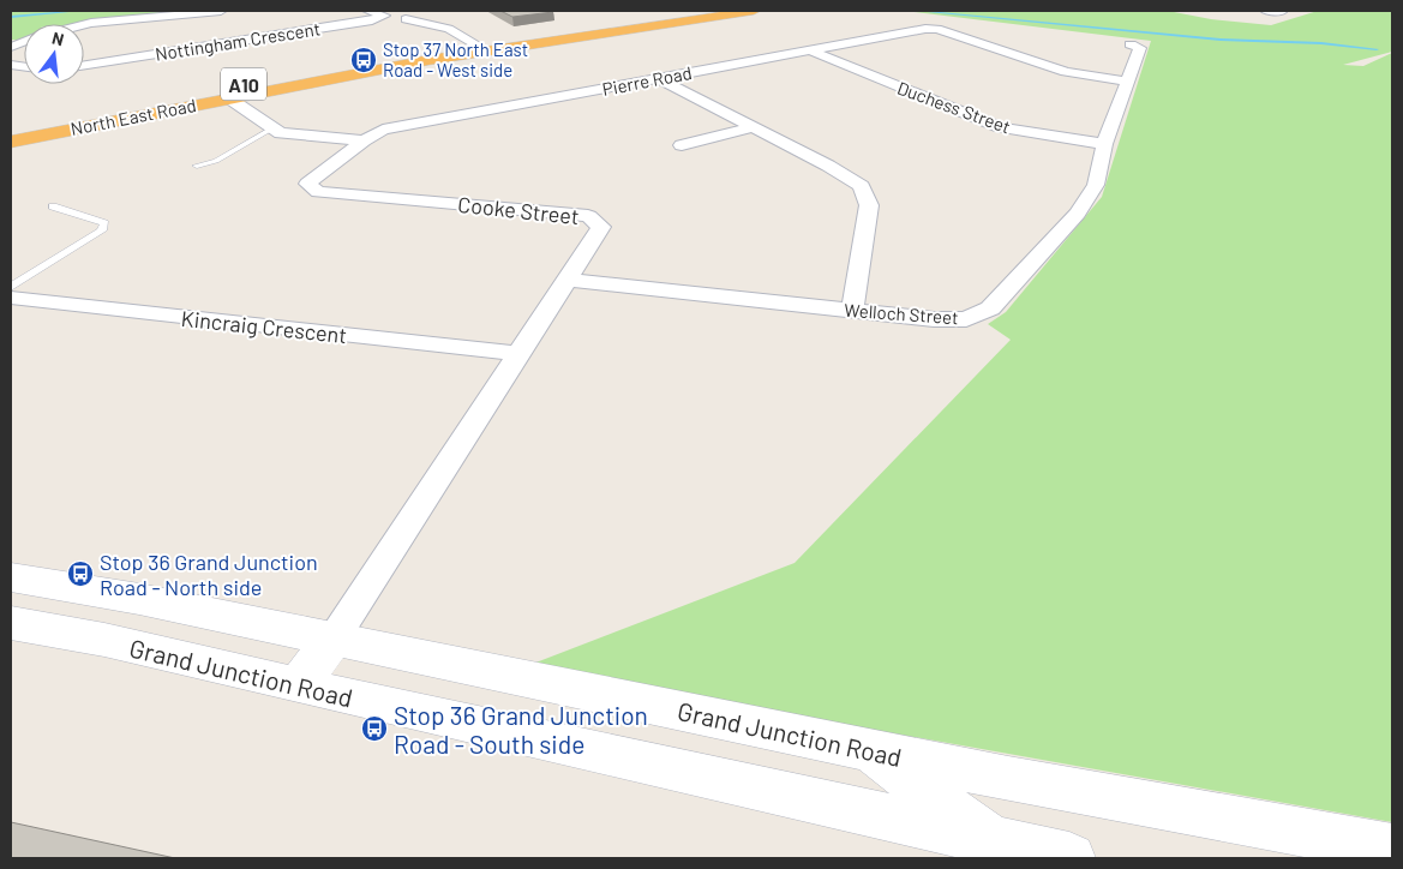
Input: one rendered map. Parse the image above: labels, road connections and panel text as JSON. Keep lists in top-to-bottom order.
{
  "streets": {
    "highway": ["A10", "North East Road"],
    "main road": ["Grand Junction Road"],
    "street": [
      "Nottingham Crescent",
      "Pierre Road",
      "Duchess Street",
      "Cooke Street",
      "Welloch Street",
      "Kincraig Crescent"
    ]
  },
  "crossings": [
    ["Pierre Road", "Duchess Street"],
    ["Pierre Road", "Cooke Street"],
    ["Pierre Road", "Welloch Street"],
    ["Duchess Street", "Welloch Street"],
    ["Cooke Street", "Welloch Street"],
    ["Cooke Street", "Kincraig Crescent"],
    ["Cooke Street", "Grand Junction Road"]
  ],
  "places": {
    "bus stop": ["Stop 37 North East Road - West side", "Stop 36 Grand Junction Road - North side", "Stop 36 Grand Junction Road - South side"]
  },
  "north": "top"
}
